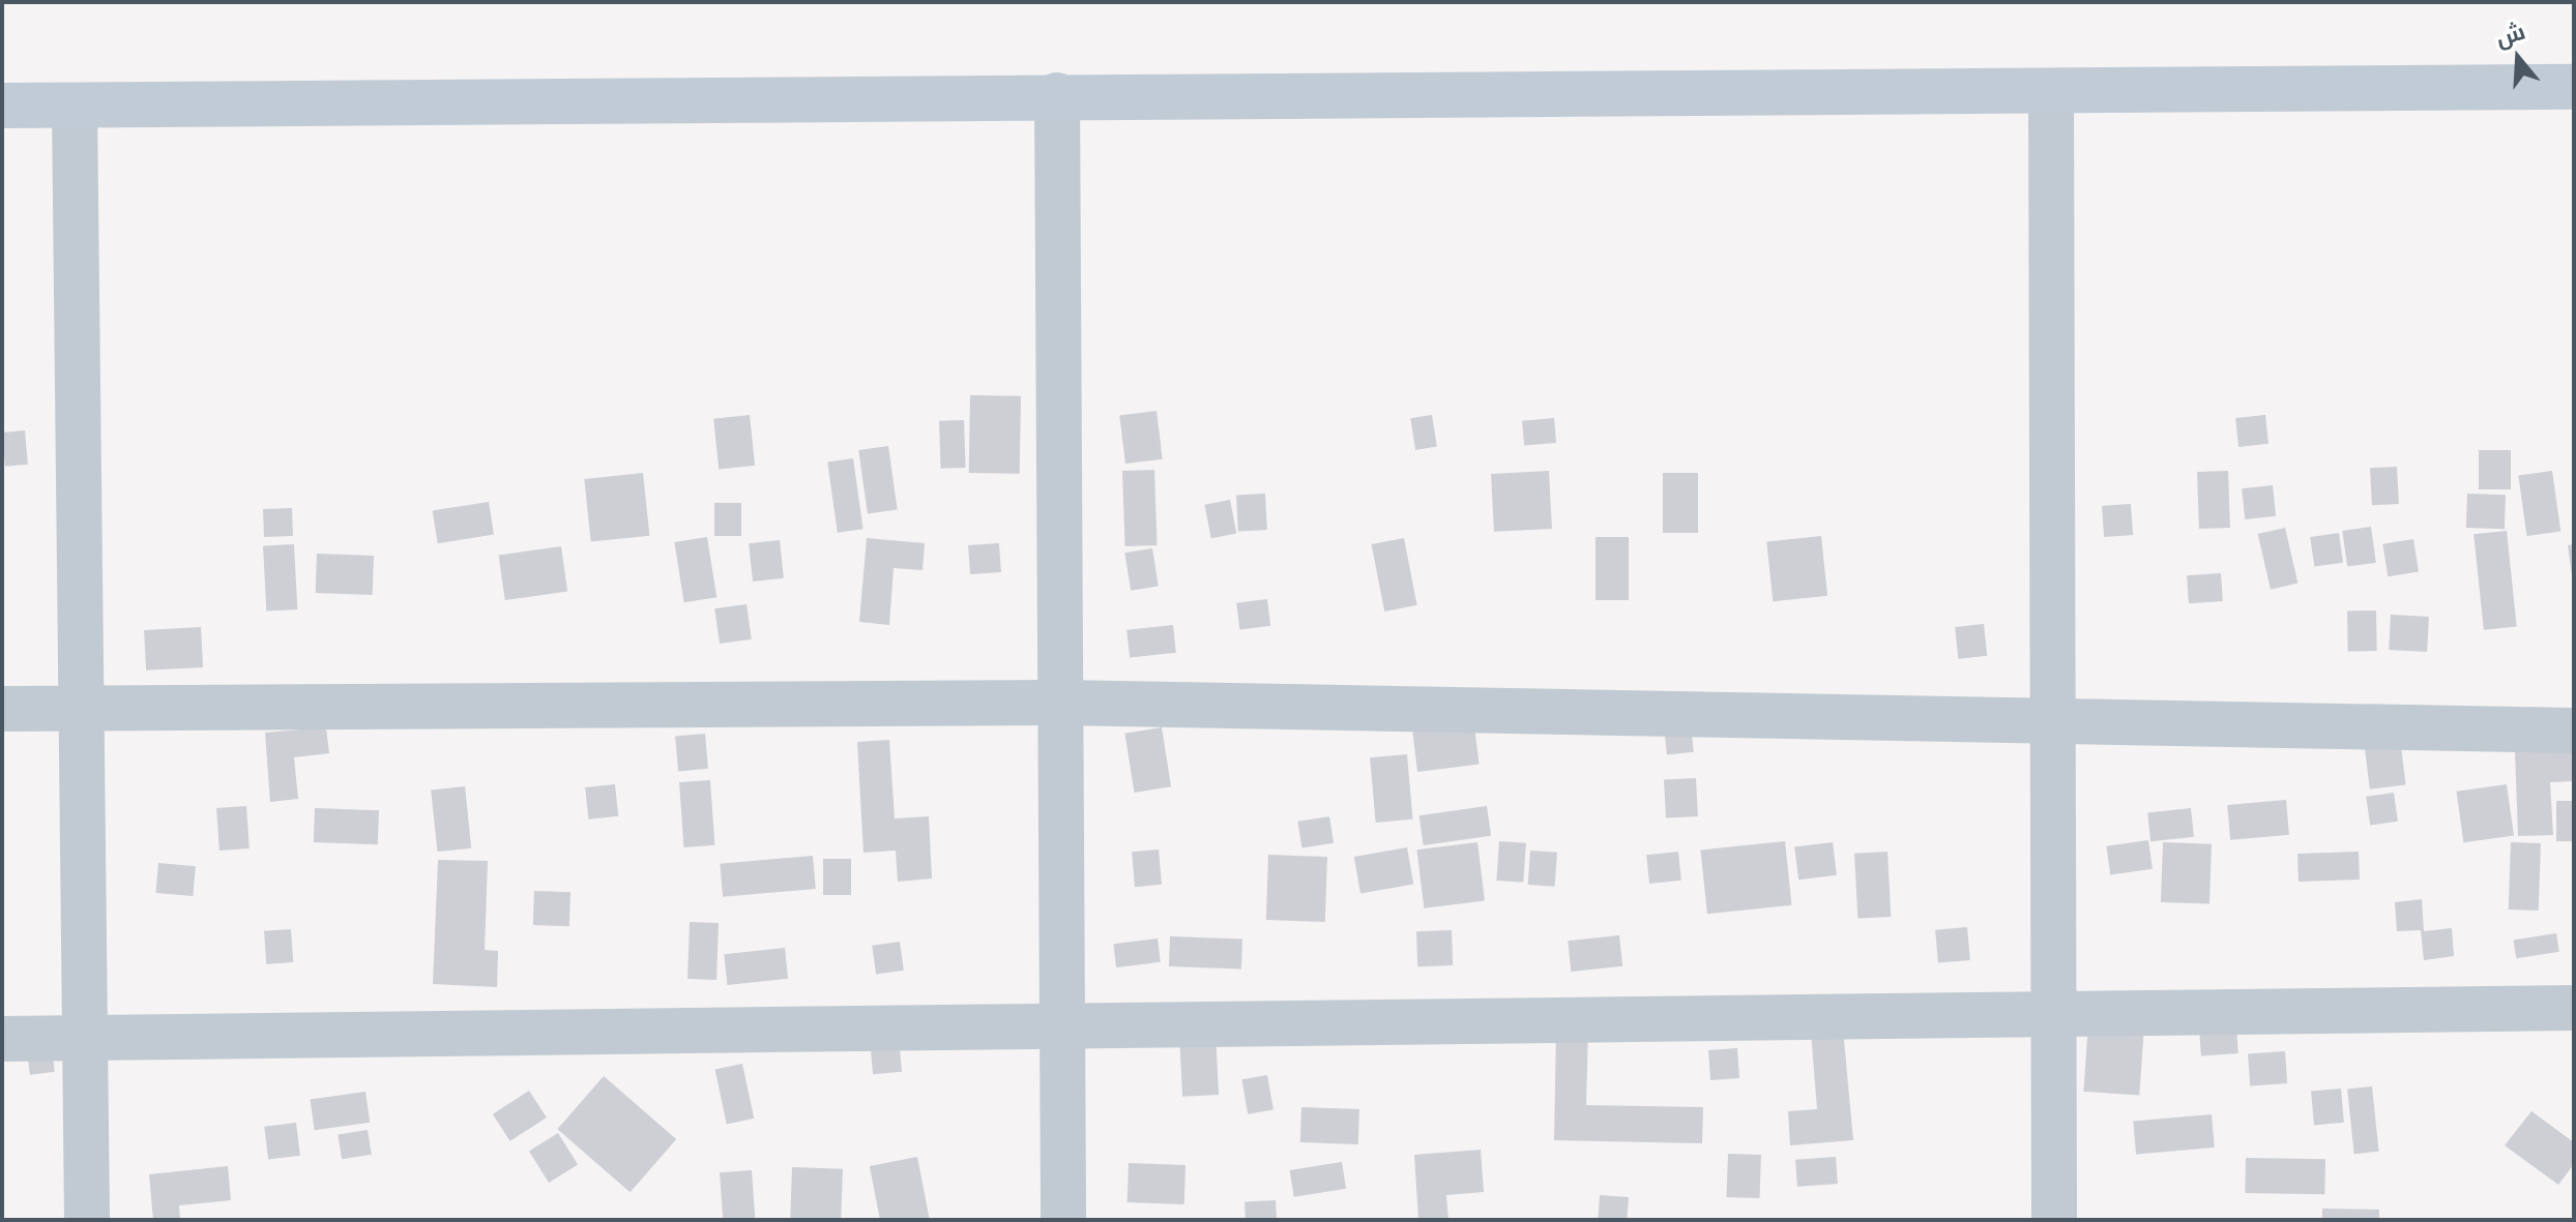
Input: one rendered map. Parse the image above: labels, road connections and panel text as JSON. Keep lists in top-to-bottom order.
{
  "north": "top"
}
